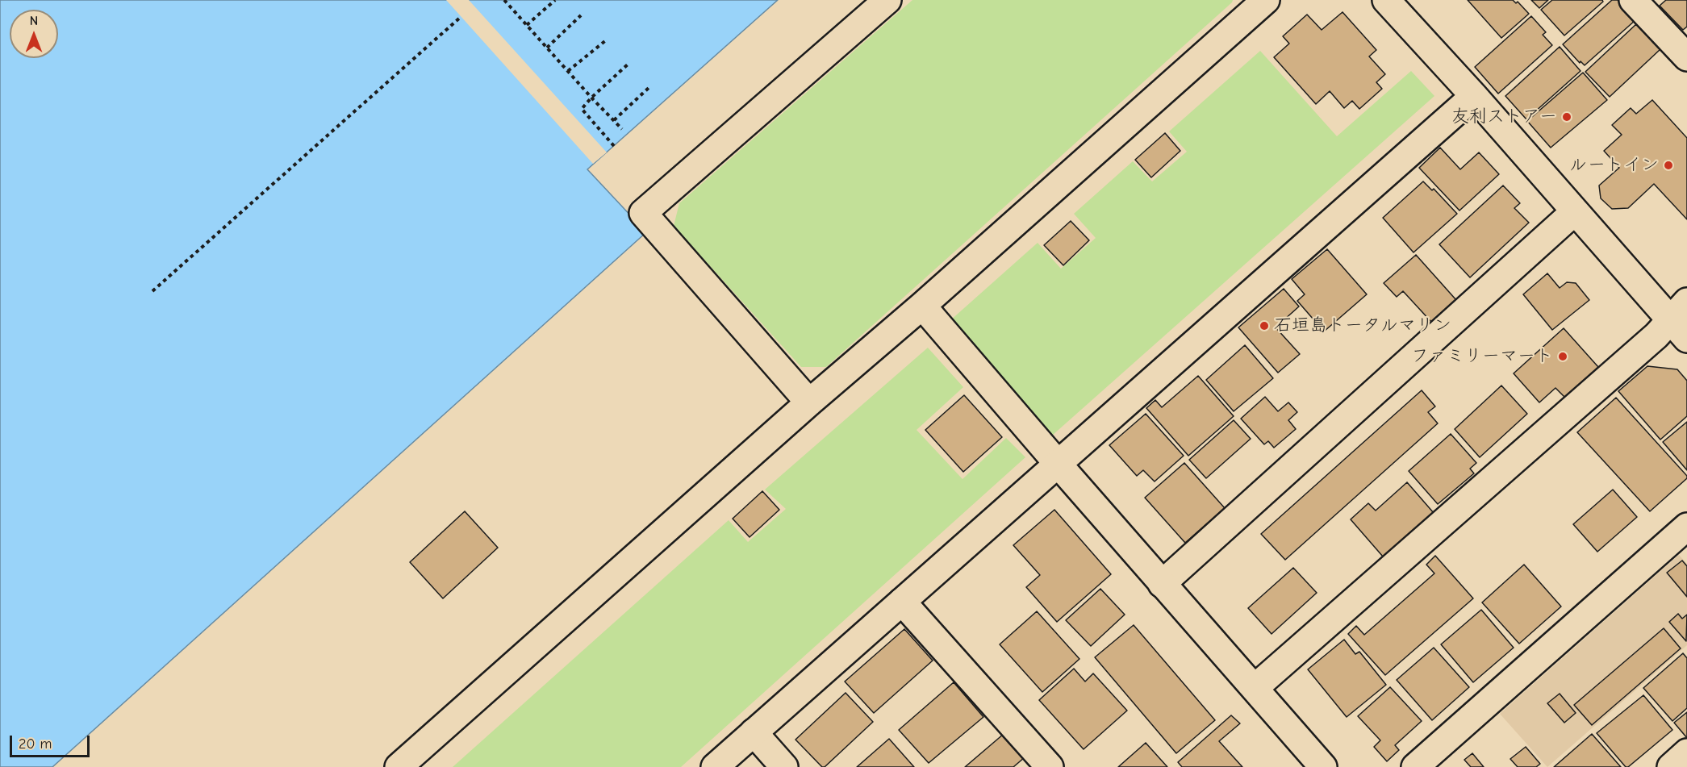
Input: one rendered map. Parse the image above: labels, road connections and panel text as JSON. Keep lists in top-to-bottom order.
{
  "places": [
    "友利ストアー",
    "ルートイン",
    "石垣島トータルマリン",
    "ファミリーマート"
  ],
  "scale_bar": "20 m",
  "north": "top"
}
